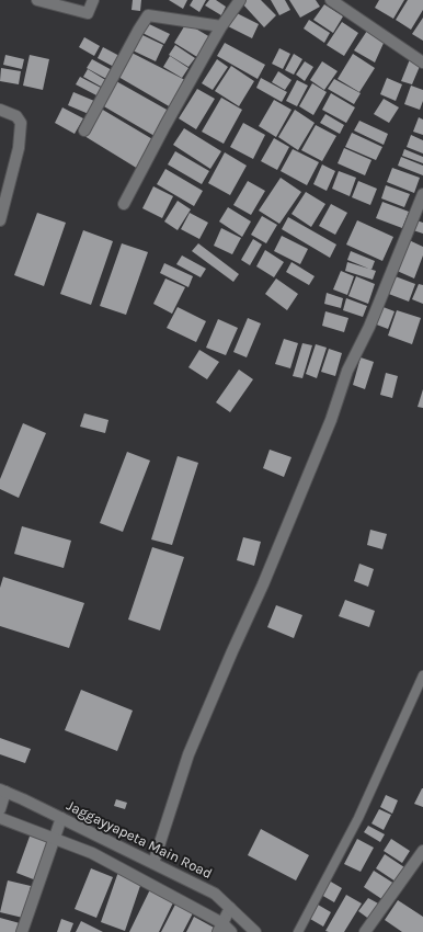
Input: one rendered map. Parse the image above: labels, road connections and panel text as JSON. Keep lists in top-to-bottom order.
{
  "streets": {
    "street": ["Jaggayyapeta Main Road"]
  }
}
